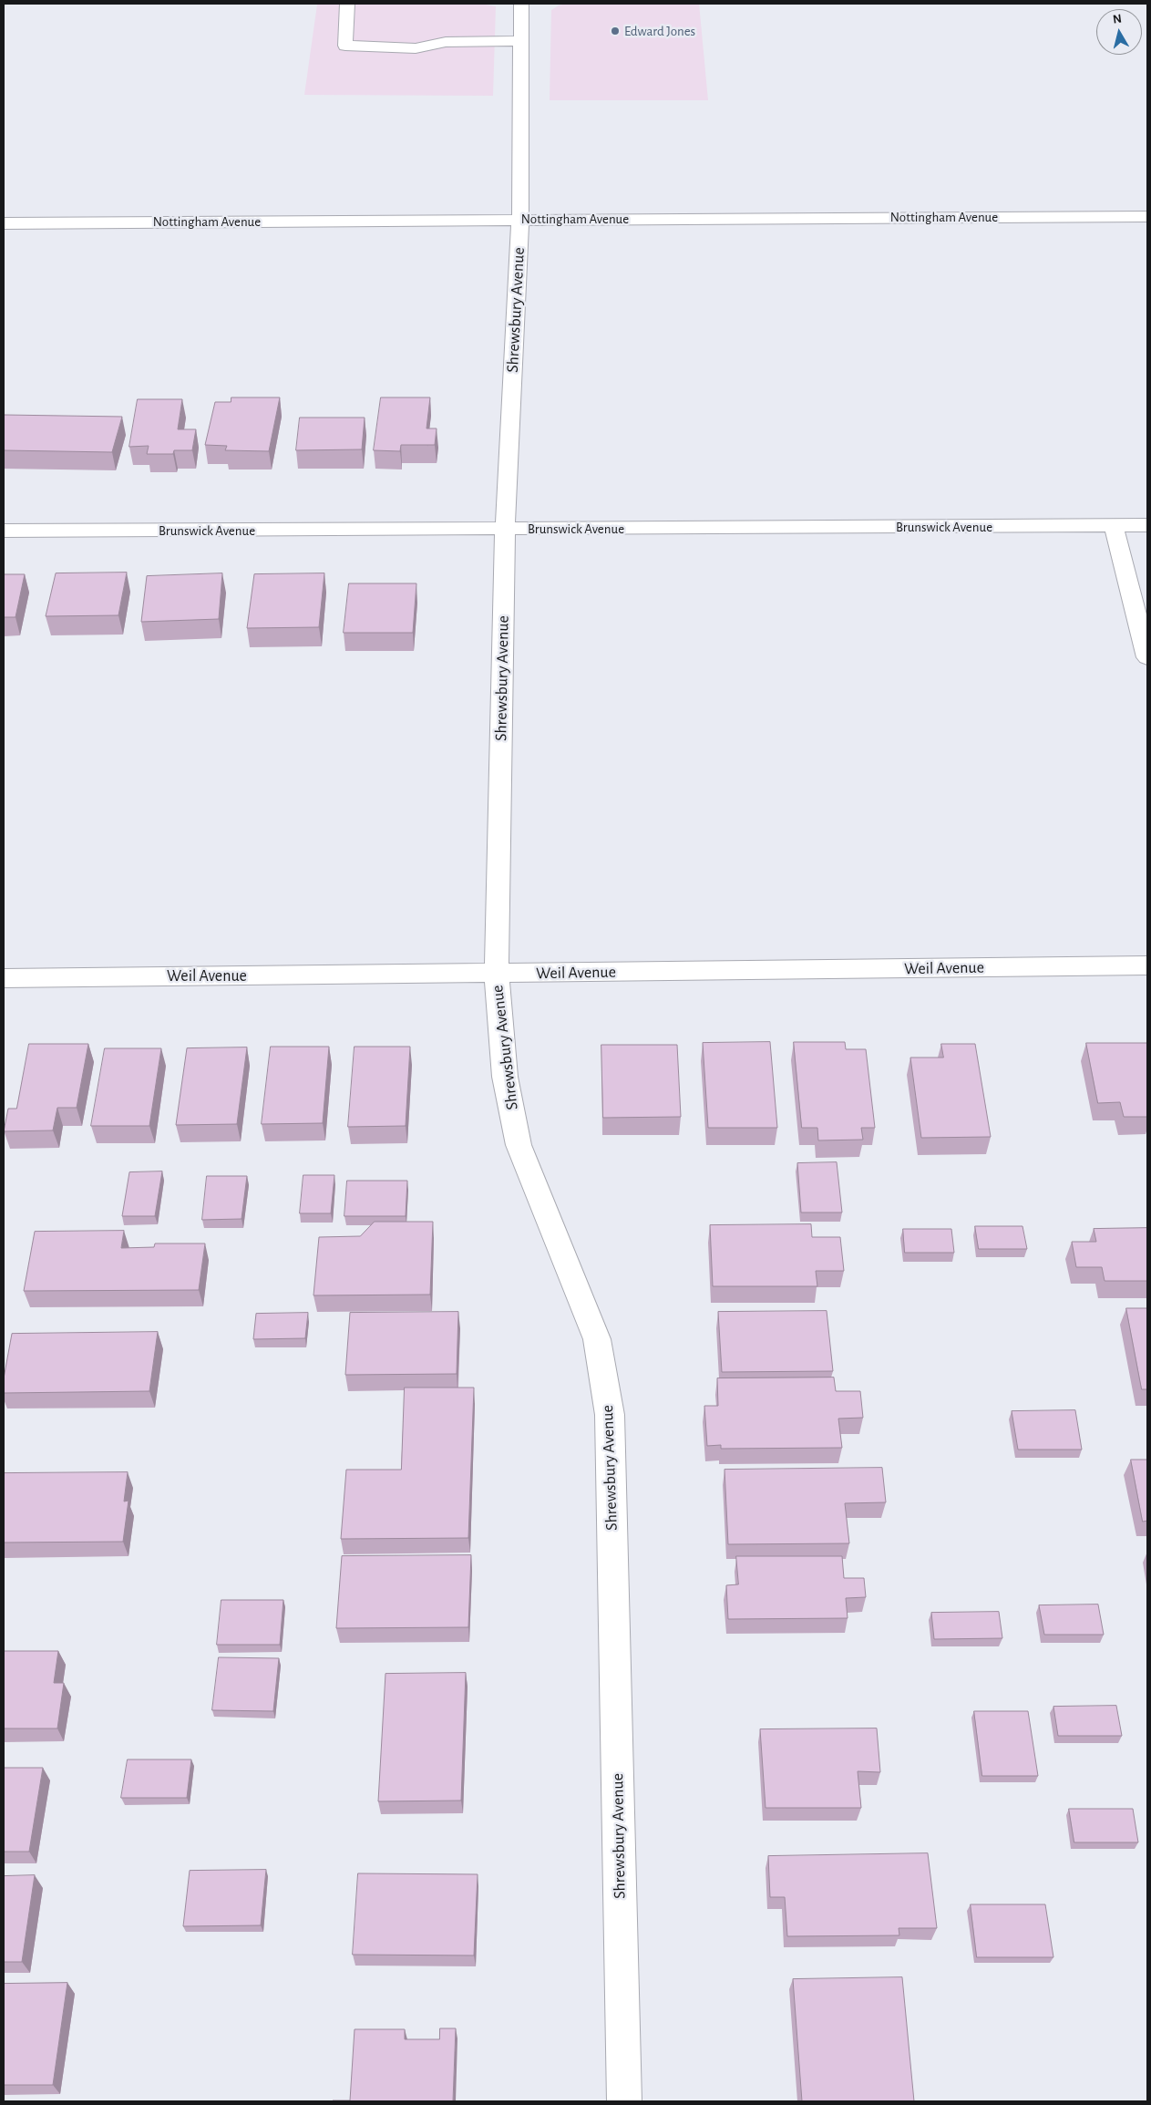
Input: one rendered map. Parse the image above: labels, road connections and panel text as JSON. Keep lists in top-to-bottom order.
{
  "streets": {
    "street": [
      "Nottingham Avenue",
      "Shrewsbury Avenue",
      "Brunswick Avenue",
      "Weil Avenue"
    ]
  },
  "crossings": [
    ["Nottingham Avenue", "Shrewsbury Avenue"],
    ["Shrewsbury Avenue", "Brunswick Avenue"],
    ["Shrewsbury Avenue", "Weil Avenue"]
  ],
  "places": ["Edward Jones"],
  "north": "top"
}
